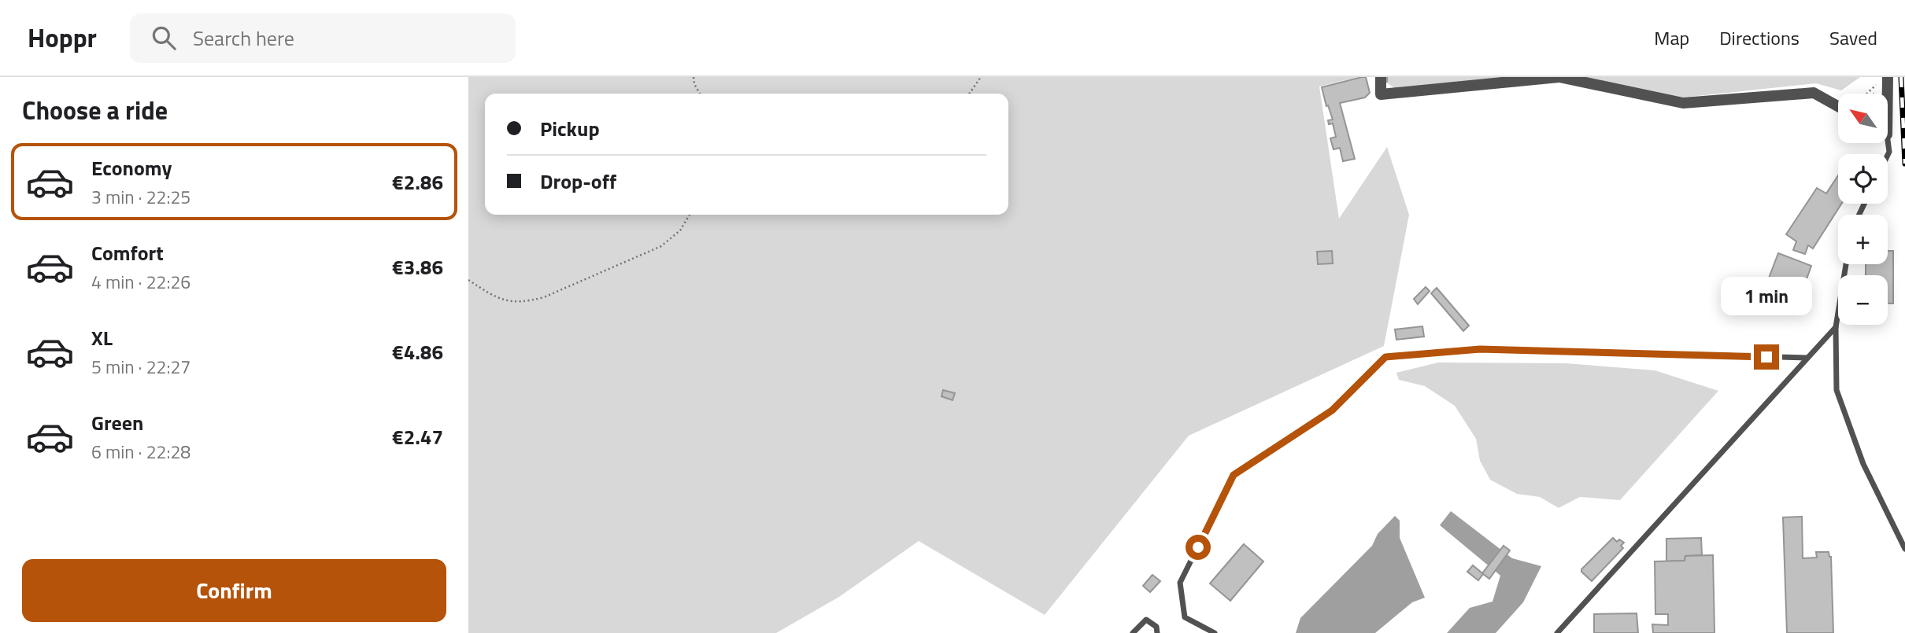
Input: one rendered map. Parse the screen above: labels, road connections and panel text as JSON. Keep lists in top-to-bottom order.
{
  "north": "top left",
  "page": {
    "header": "Hoppr",
    "search": "Search here",
    "nav": ["Map", "Directions", "Saved"],
    "heading": "Choose a ride",
    "map_buttons": ["+", "−"],
    "banner": ["Pickup", "Drop-off"],
    "list": [
      {
        "name": "Economy",
        "note": "3 min · 22:25",
        "value": "€2.86"
      },
      {
        "name": "Comfort",
        "note": "4 min · 22:26",
        "value": "€3.86"
      },
      {
        "name": "XL",
        "note": "5 min · 22:27",
        "value": "€4.86"
      },
      {
        "name": "Green",
        "note": "6 min · 22:28",
        "value": "€2.47"
      }
    ],
    "bubble": "1 min",
    "buttons": "Confirm"
  }
}
